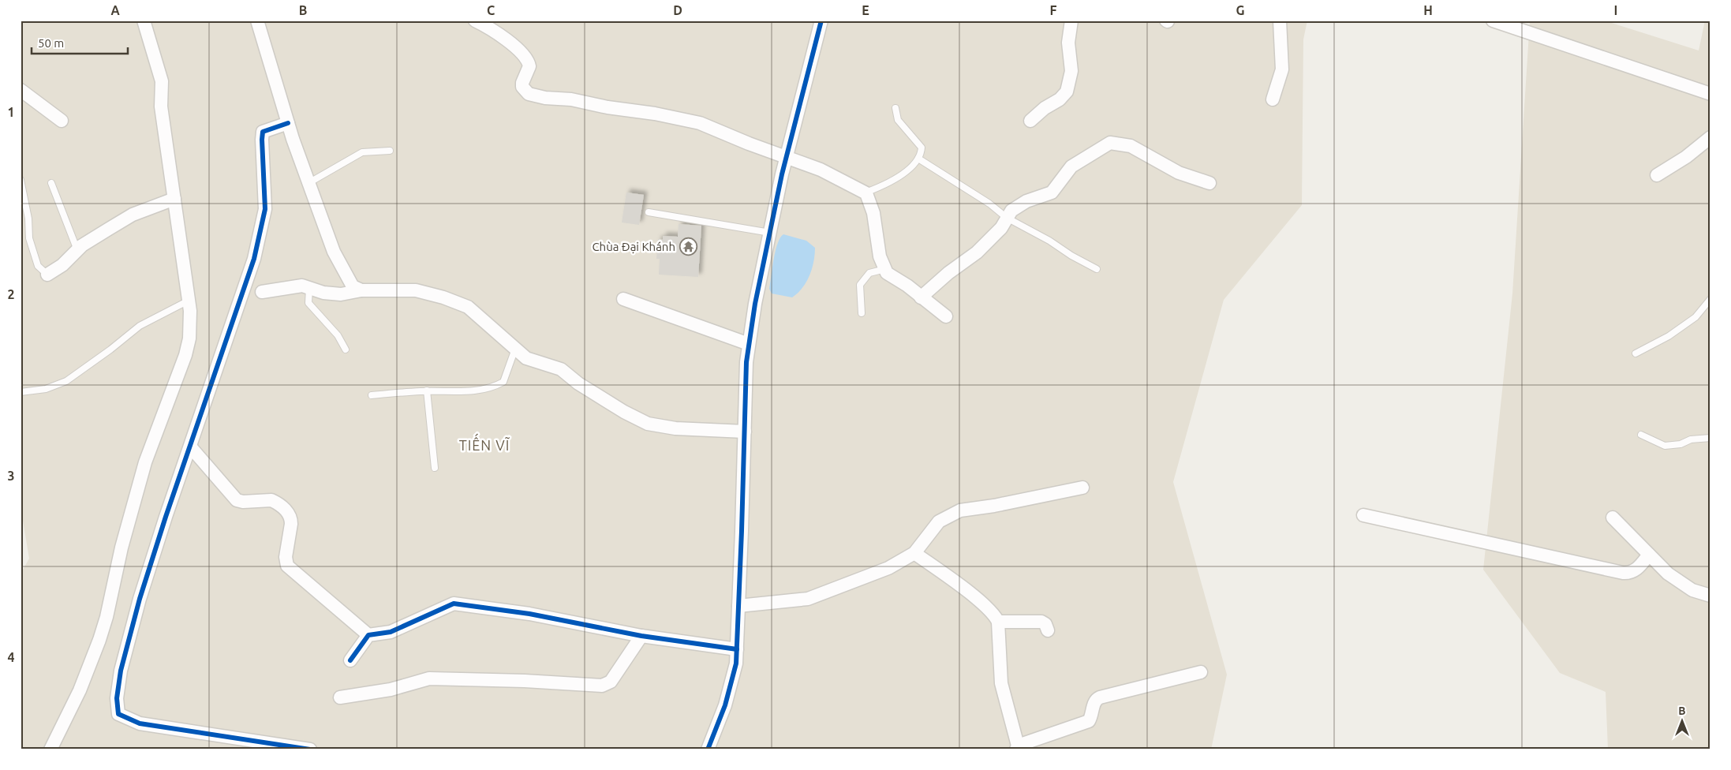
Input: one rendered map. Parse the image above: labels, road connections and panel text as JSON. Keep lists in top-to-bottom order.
{
  "districts": ["TIẾN VĨ"],
  "places": {
    "temple": ["Chùa Đại Khánh"]
  },
  "scale_bar": "50 m",
  "north": "top",
  "grid": {
    "columns": [
      "A",
      "B",
      "C",
      "D",
      "E",
      "F",
      "G",
      "H",
      "I"
    ],
    "rows": [
      "1",
      "2",
      "3",
      "4"
    ]
  }
}
